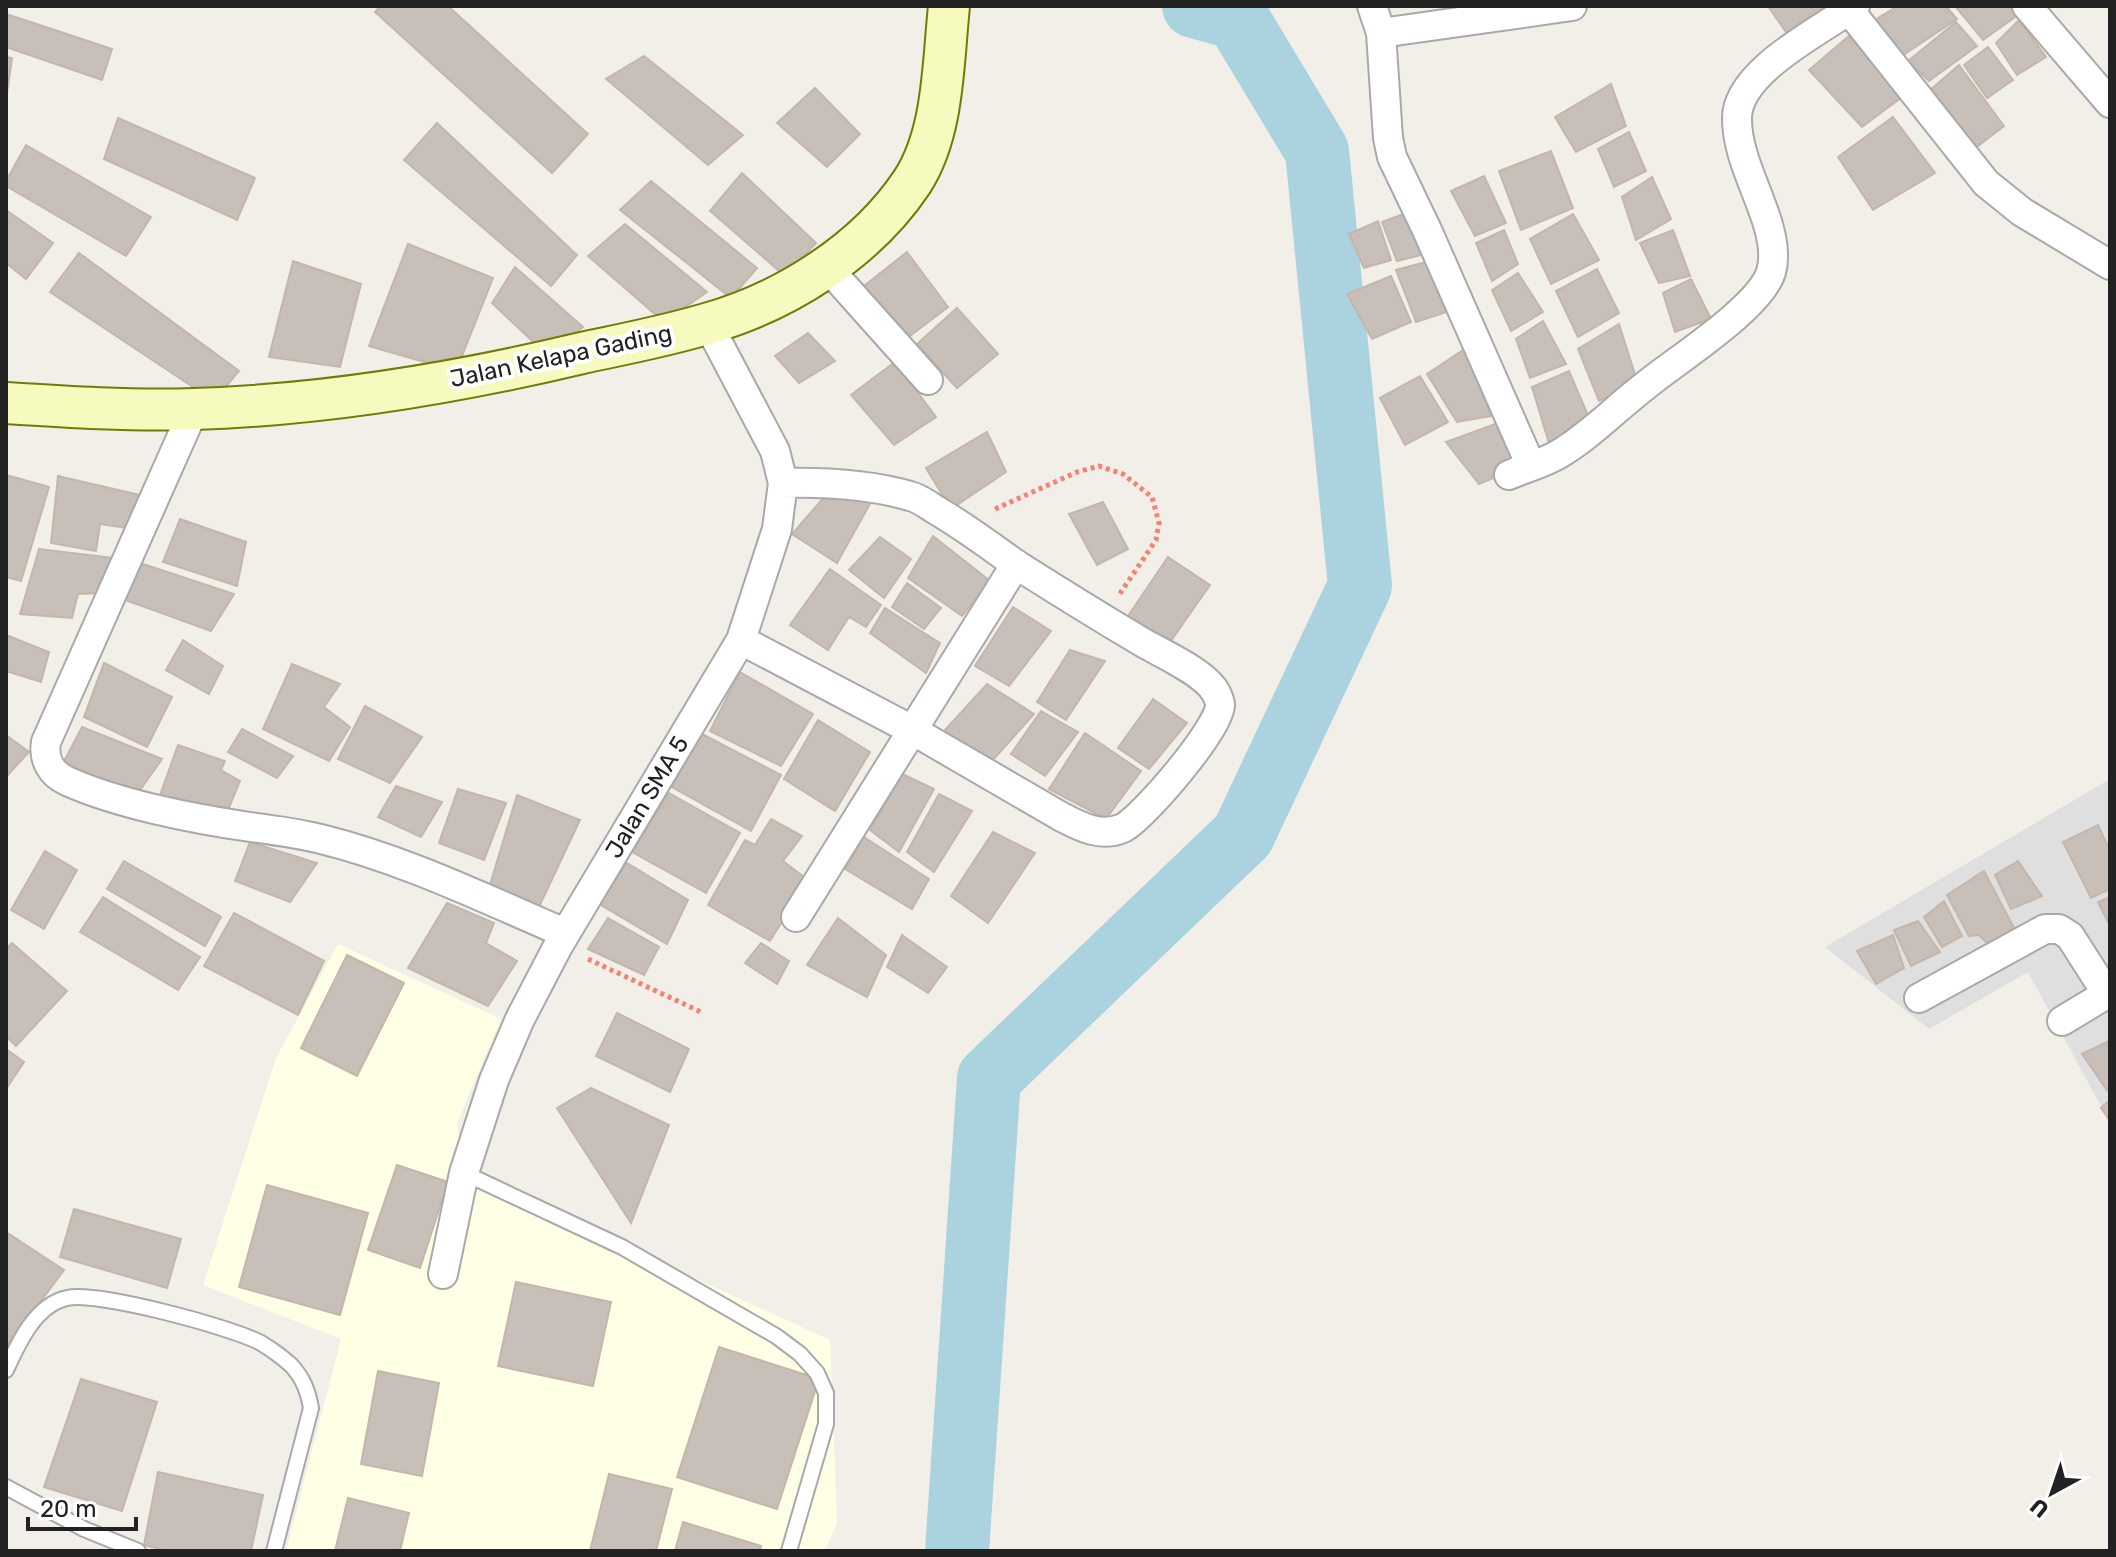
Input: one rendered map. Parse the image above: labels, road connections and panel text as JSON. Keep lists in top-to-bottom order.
{
  "streets": {
    "street": ["Jalan Kelapa Gading", "Jalan SMA 5"]
  },
  "crossings": [
    ["Jalan Kelapa Gading", "Jalan SMA 5"]
  ],
  "scale_bar": "20 m",
  "north": "bottom left"
}
